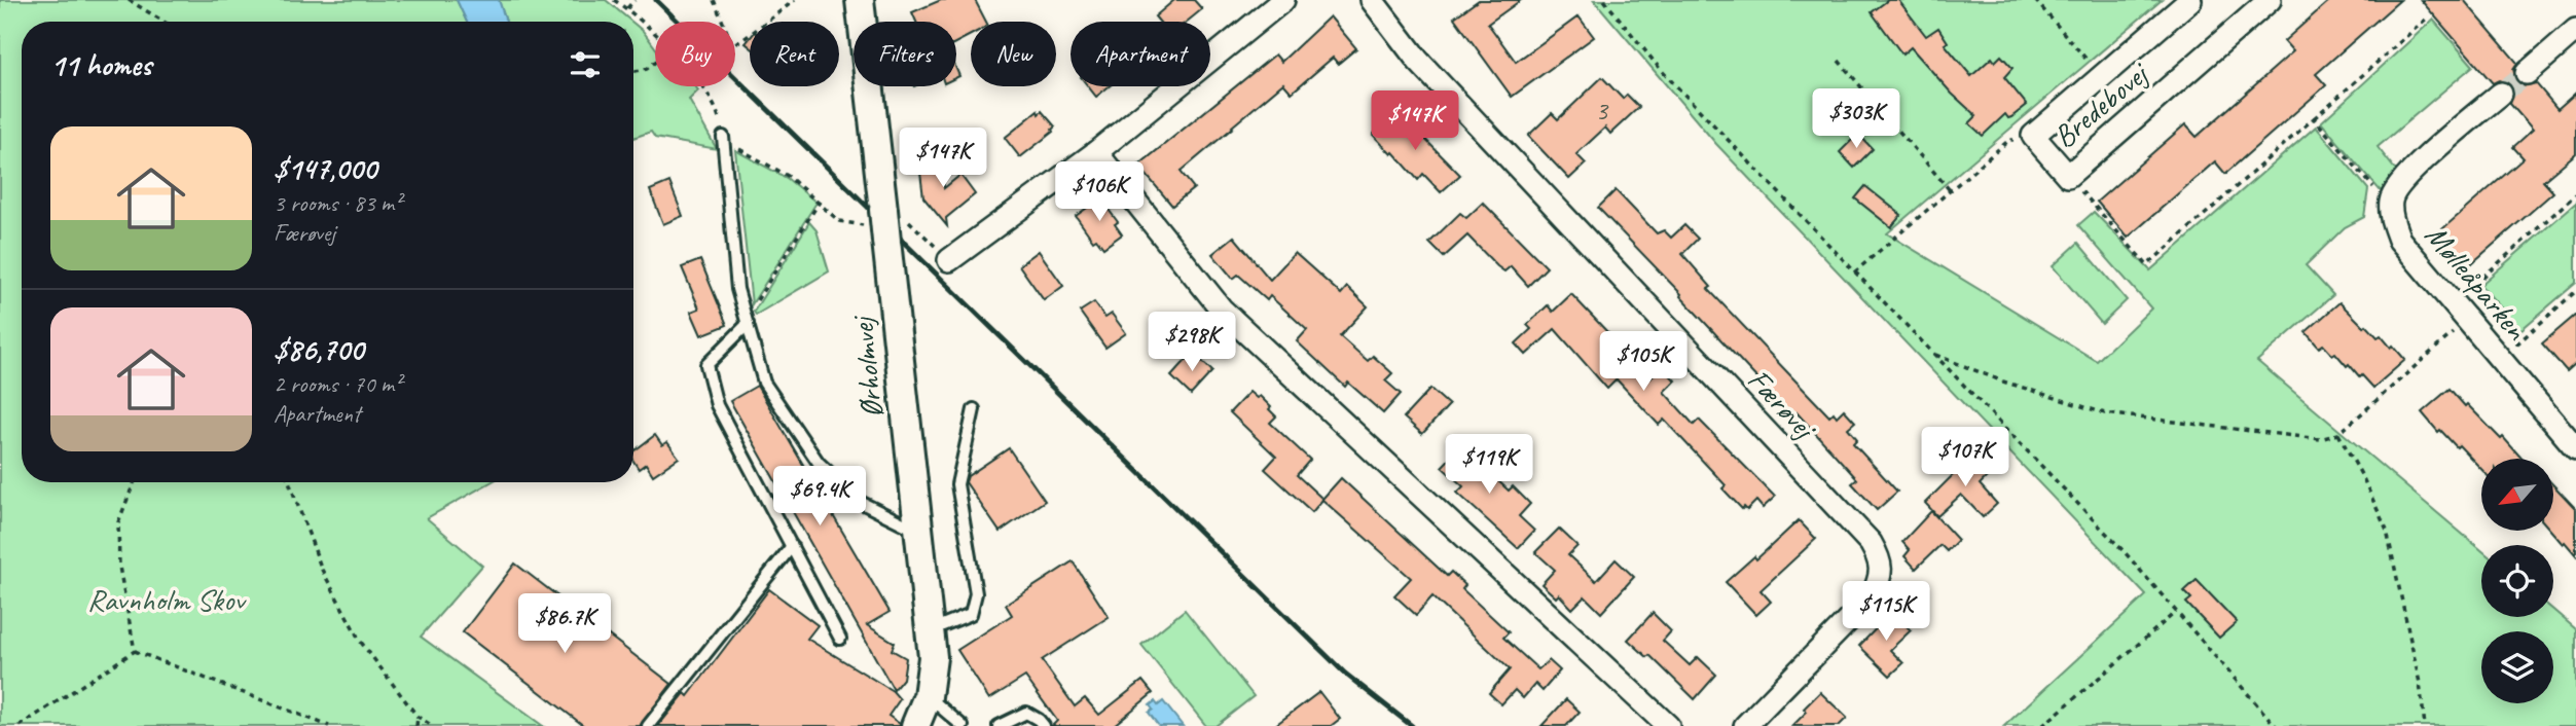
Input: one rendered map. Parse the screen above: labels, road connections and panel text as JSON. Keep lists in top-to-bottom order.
{
  "streets": {
    "street": [
      "Bredebovej",
      "Mølleåparken",
      "Ørholmvej",
      "Færøvej"
    ]
  },
  "parks": ["Ravnholm Skov"],
  "house_numbers": ["3"],
  "north": "bottom left",
  "page": {
    "chip": [
      "Buy",
      "Rent",
      "Filters",
      "New",
      "Apartment"
    ],
    "heading": "11 homes",
    "price": [
      "$303K",
      "$147K",
      "$147K",
      "$106K",
      "$298K",
      "$105K",
      "$107K",
      "$119K",
      "$69.4K",
      "$115K",
      "$86.7K"
    ],
    "list": [
      {
        "name": "$147,000",
        "note": "3 rooms · 83 m² · Færøvej"
      },
      {
        "name": "$86,700",
        "note": "2 rooms · 70 m² · Apartment"
      }
    ]
  }
}
